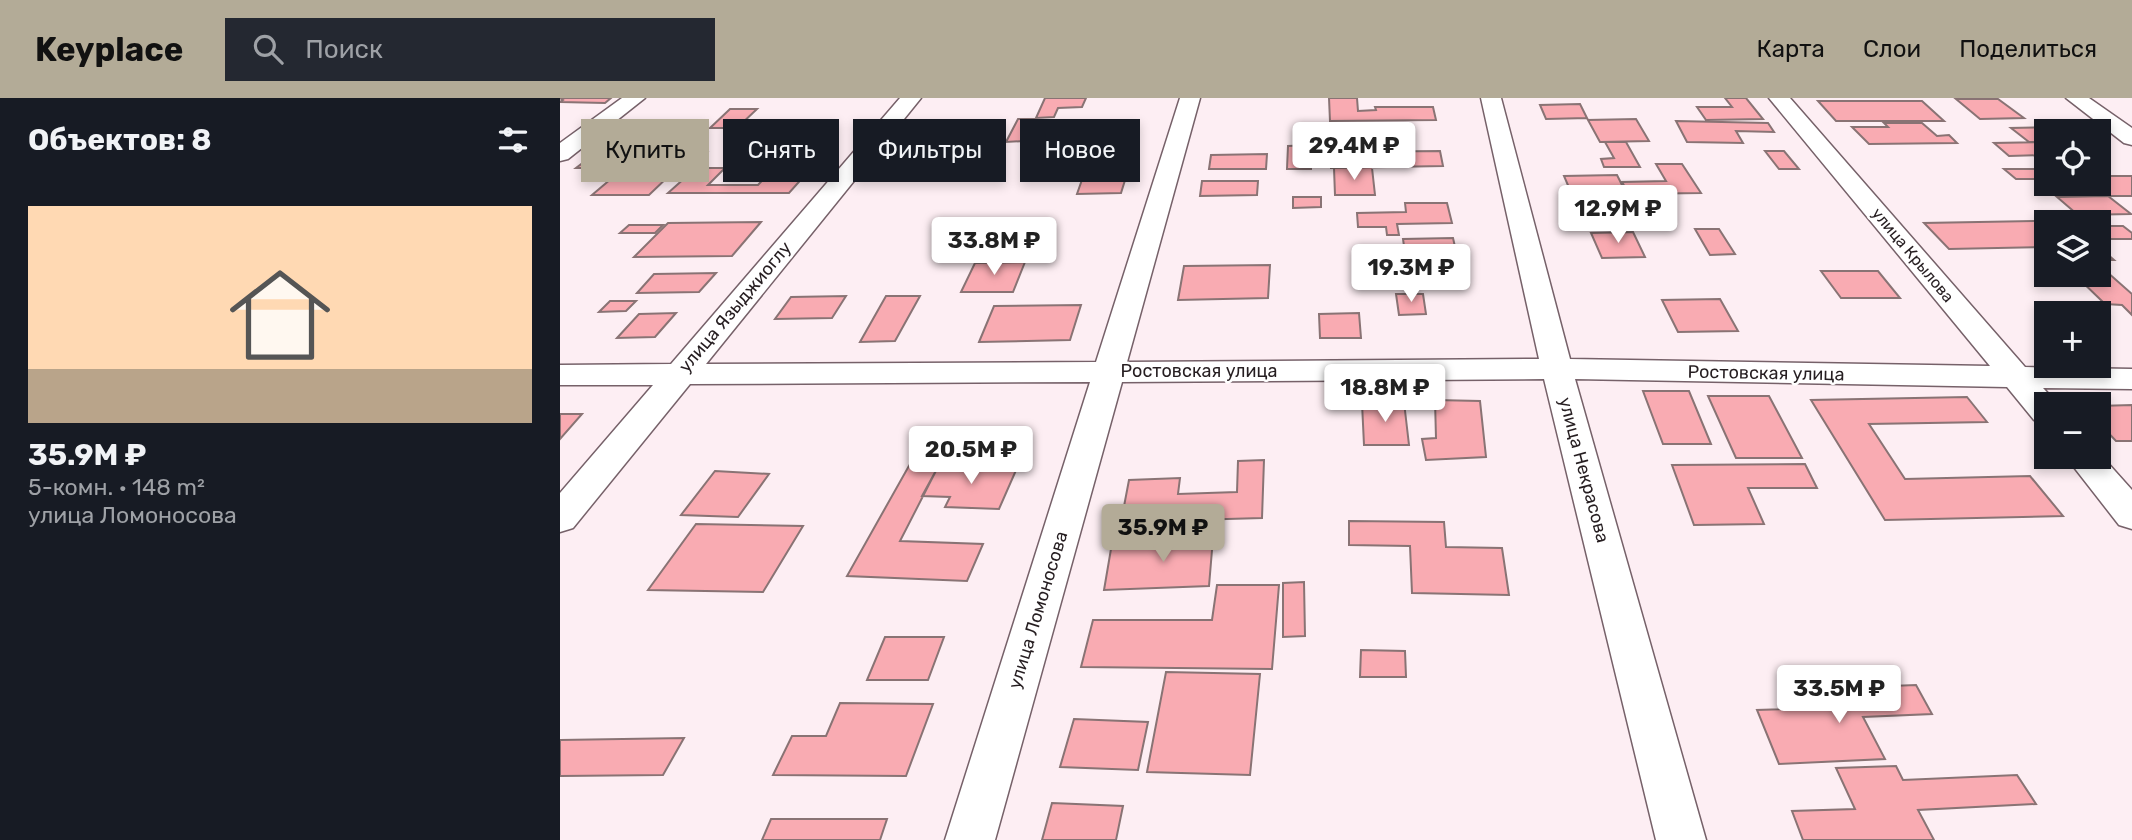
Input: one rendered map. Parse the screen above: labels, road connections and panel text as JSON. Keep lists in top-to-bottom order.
{
  "streets": {
    "street": [
      "улица Крылова",
      "улица Языджиоглу",
      "Ростовская улица",
      "улица Некрасова",
      "улица Ломоносова"
    ]
  },
  "crossings": [
    ["улица Крылова", "Ростовская улица"],
    ["улица Языджиоглу", "Ростовская улица"],
    ["Ростовская улица", "улица Некрасова"],
    ["Ростовская улица", "улица Ломоносова"]
  ],
  "page": {
    "header": "Keyplace",
    "search": "Поиск",
    "nav": ["Карта", "Слои", "Поделиться"],
    "heading": "Объектов: 8",
    "map_buttons": ["+", "−"],
    "chip": [
      "Купить",
      "Снять",
      "Фильтры",
      "Новое"
    ],
    "price": [
      "29.4M ₽",
      "12.9M ₽",
      "33.8M ₽",
      "19.3M ₽",
      "18.8M ₽",
      "20.5M ₽",
      "35.9M ₽",
      "33.5M ₽"
    ],
    "list": [
      {
        "name": "35.9M ₽",
        "note": "5-комн. · 148 m² · улица Ломоносова"
      }
    ]
  }
}
